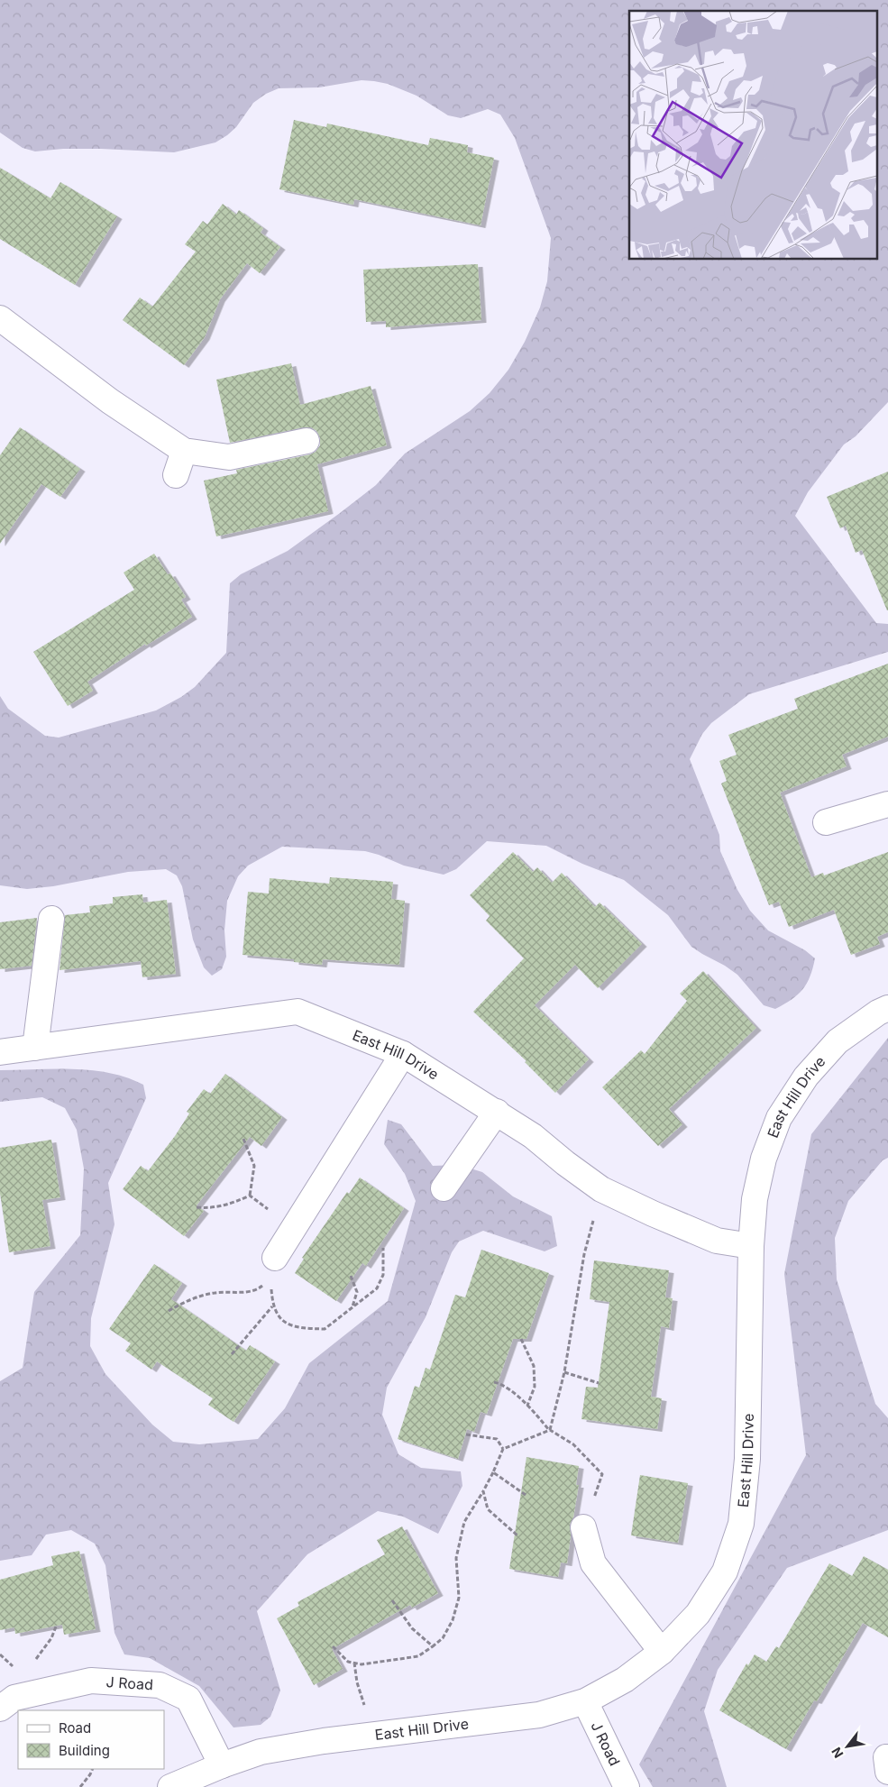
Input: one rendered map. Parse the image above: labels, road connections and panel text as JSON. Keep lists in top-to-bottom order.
{
  "streets": {
    "street": ["East Hill Drive", "J Road"]
  },
  "crossings": [
    ["East Hill Drive", "J Road"]
  ],
  "legend": ["Road", "Building"],
  "north": "bottom left"
}
